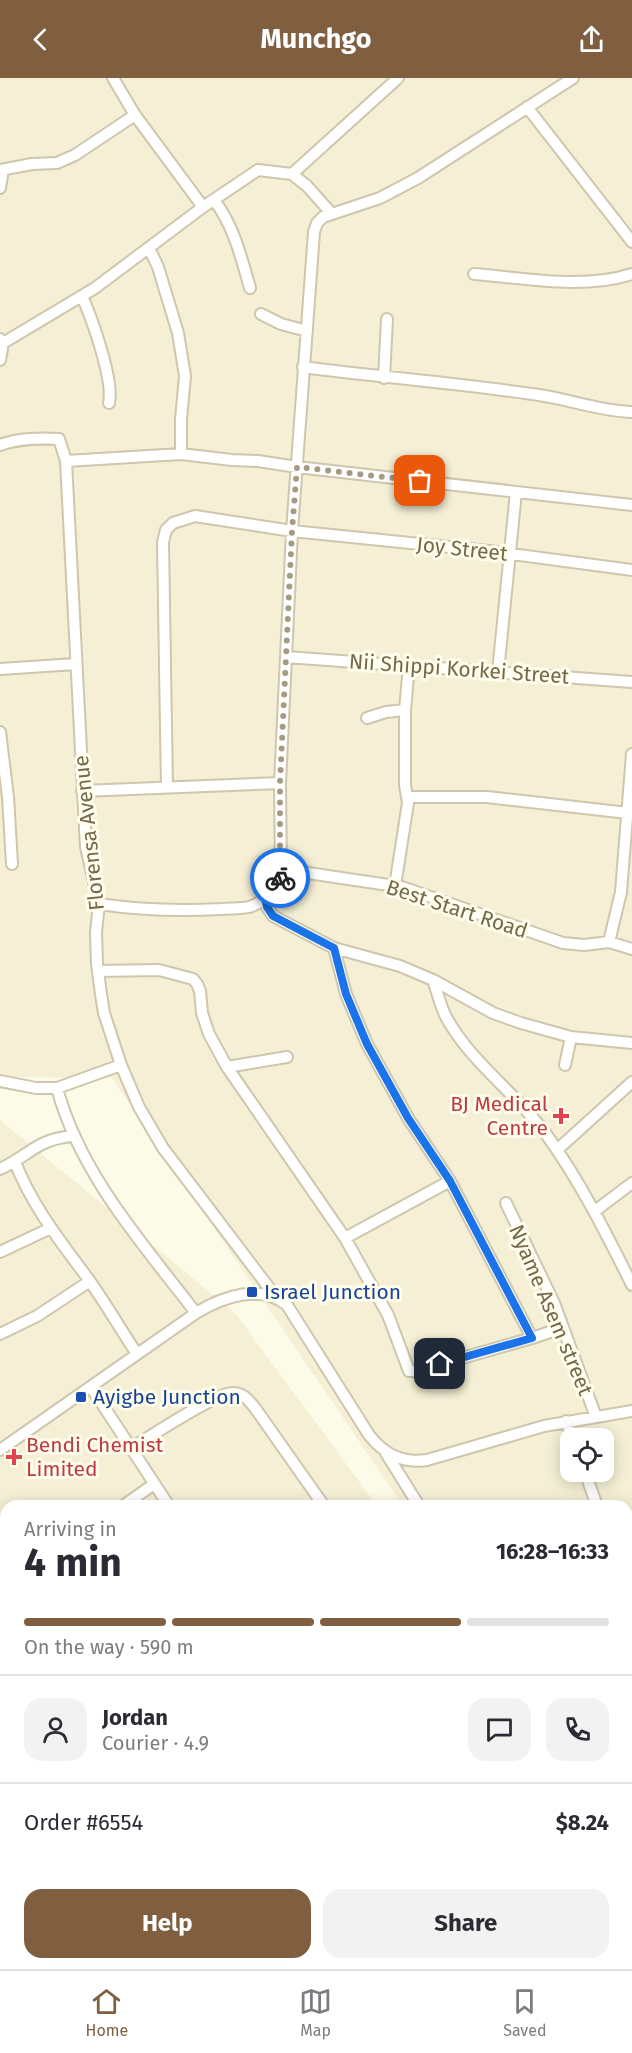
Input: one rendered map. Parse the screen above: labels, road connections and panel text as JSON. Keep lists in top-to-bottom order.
{
  "streets": {
    "street": [
      "Joy Street",
      "Nii Shippi Korkei Street",
      "Florensa Avenue",
      "Best Start Road",
      "Nyame Asem street"
    ]
  },
  "places": {
    "health": ["BJ Medical Centre", "Bendi Chemist Limited"],
    "transit": ["Israel Junction", "Ayigbe Junction"]
  },
  "page": {
    "header": "Munchgo",
    "heading": ["4 min", "Arriving in", "16:28–16:33"],
    "panel": [
      "Jordan",
      "Courier · 4.9",
      "Order #6554",
      "$8.24"
    ],
    "bar": "On the way · 590 m",
    "buttons": ["Help", "Share"],
    "tabs": ["Home", "Map", "Saved"]
  }
}
